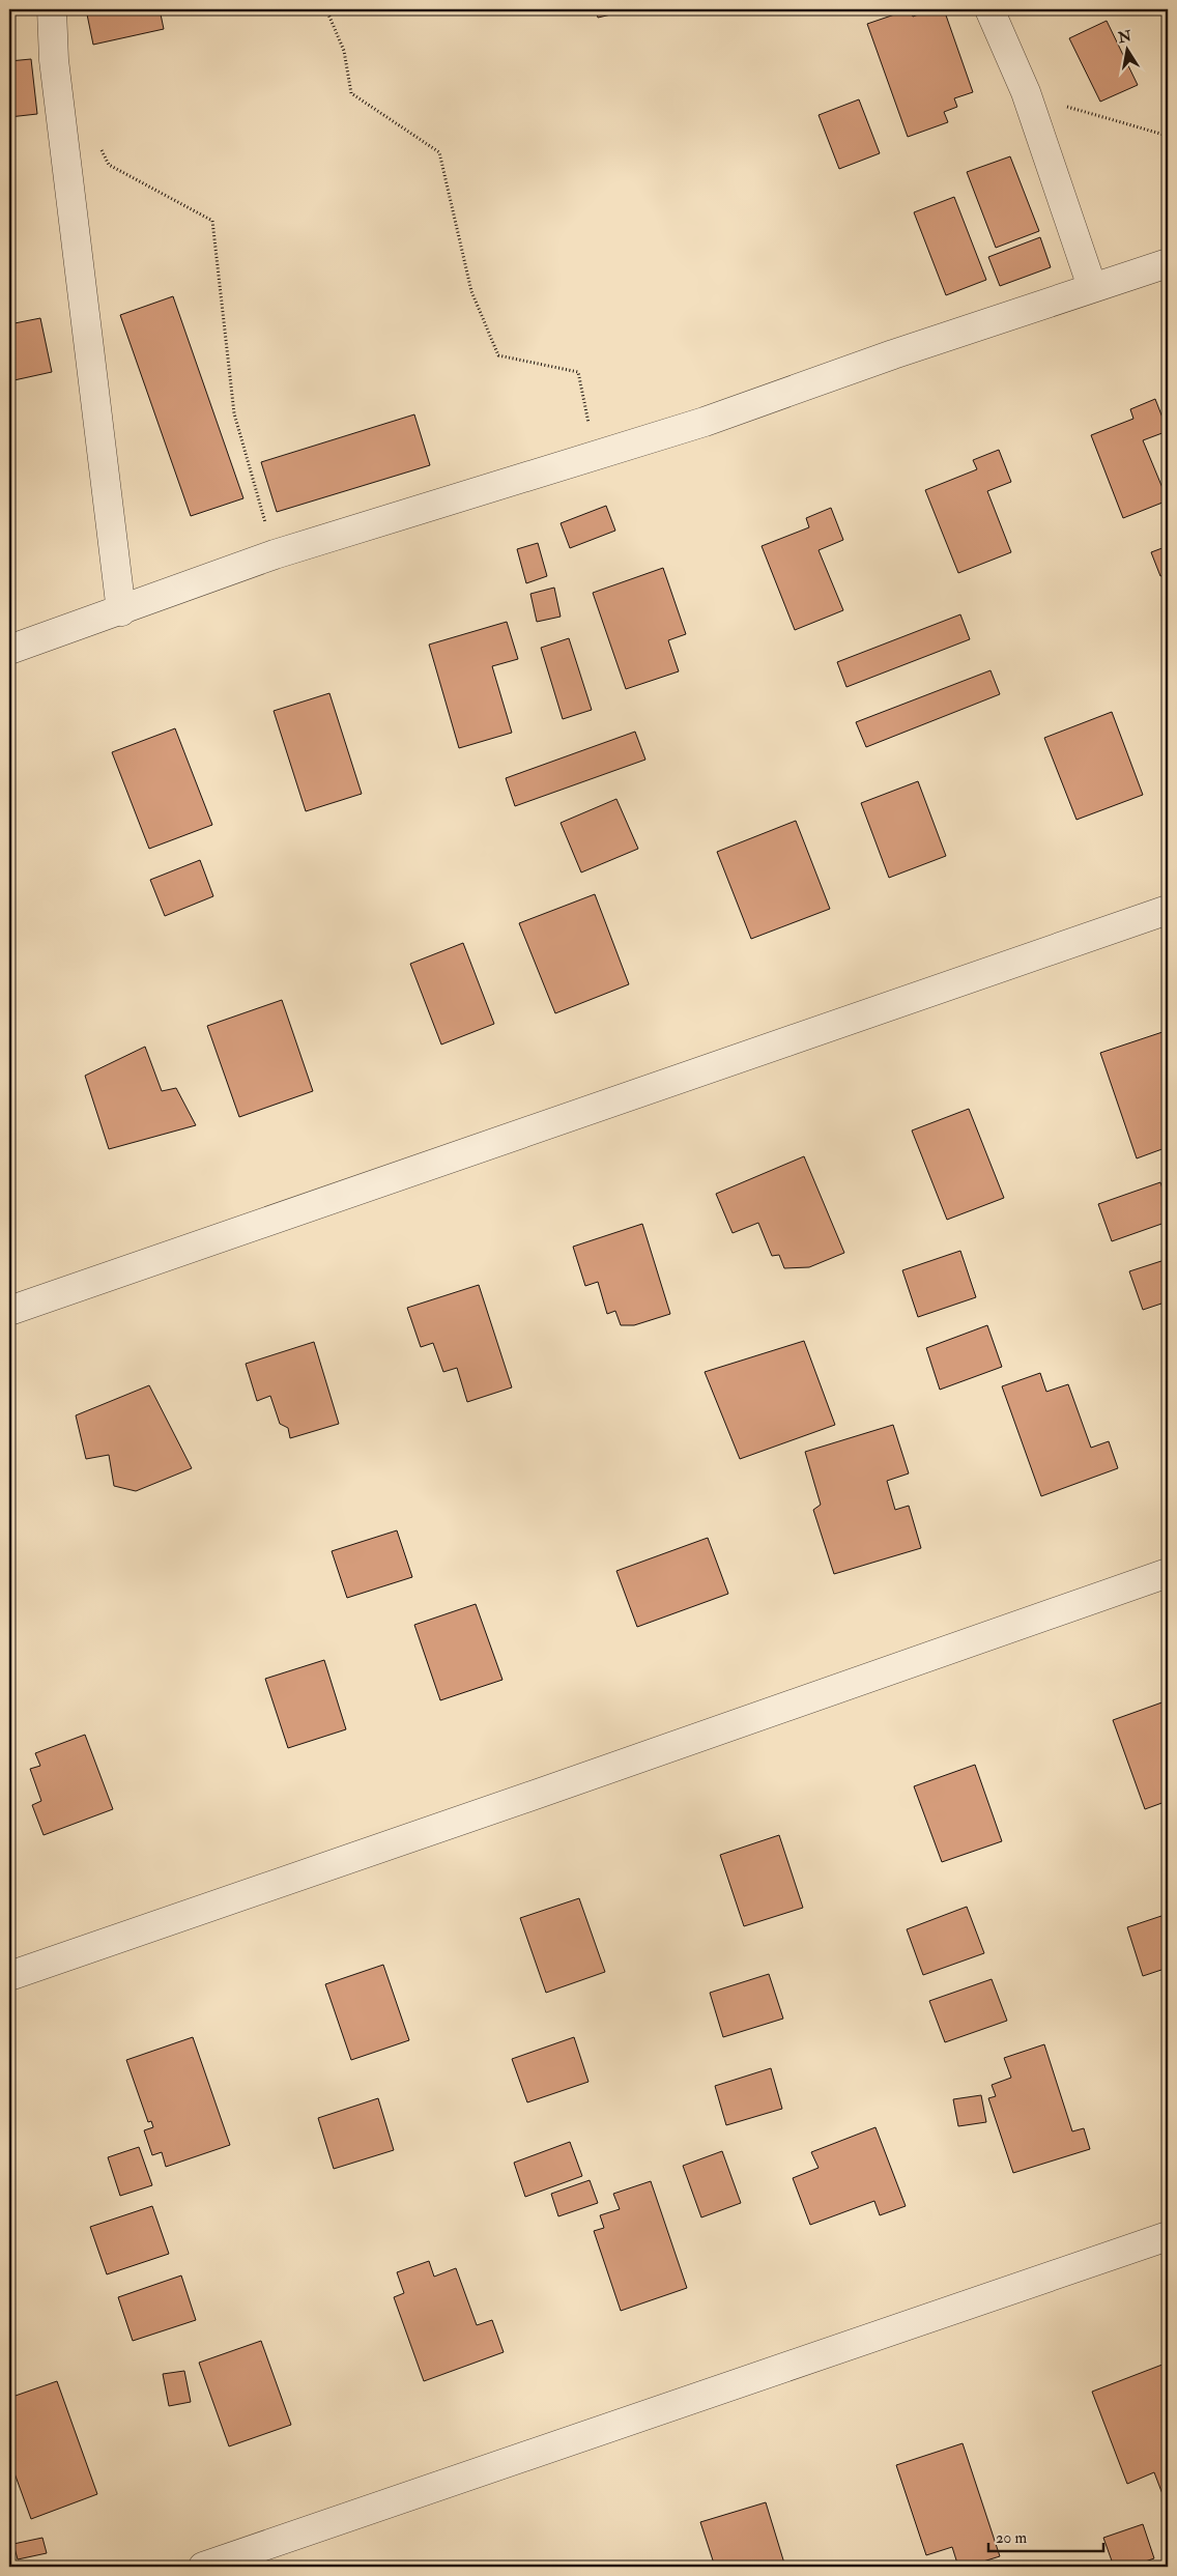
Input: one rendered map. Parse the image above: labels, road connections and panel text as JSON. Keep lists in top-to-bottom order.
{
  "scale_bar": "20 m",
  "north": "top"
}
